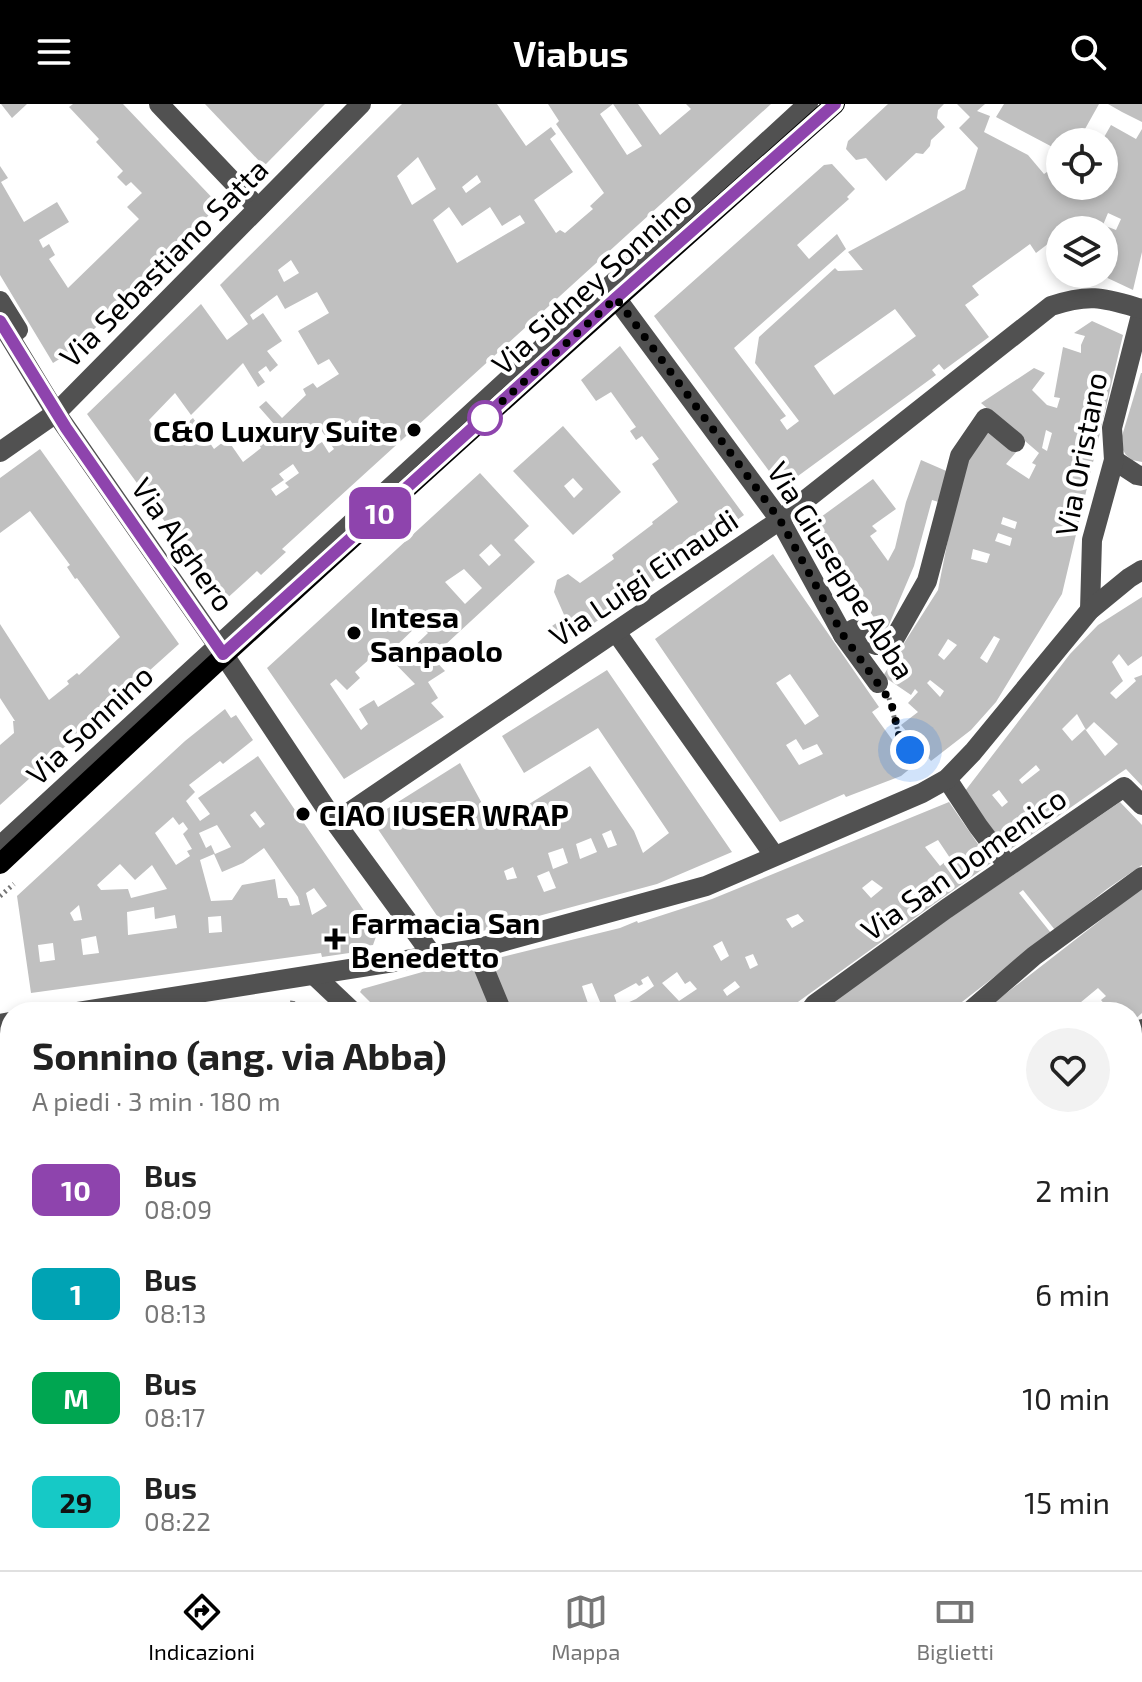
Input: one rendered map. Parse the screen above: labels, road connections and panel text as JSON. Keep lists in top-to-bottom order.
{
  "streets": {
    "main road": ["Via Sidney Sonnino"],
    "street": [
      "Via Sebastiano Satta",
      "Via Oristano",
      "Via Alghero",
      "Via Giuseppe Abba",
      "Via Luigi Einaudi",
      "Via Sonnino",
      "Via San Domenico"
    ]
  },
  "crossings": [
    ["Via Sebastiano Satta", "Via Alghero"],
    ["Via Sidney Sonnino", "Via Alghero"],
    ["Via Sidney Sonnino", "Via Giuseppe Abba"],
    ["Via Sidney Sonnino", "Via Sonnino"],
    ["Via Oristano", "Via Luigi Einaudi"],
    ["Via Alghero", "Via Luigi Einaudi"],
    ["Via Alghero", "Via Sonnino"],
    ["Via Giuseppe Abba", "Via Luigi Einaudi"]
  ],
  "places": {
    "other": ["C&O Luxury Suite", "Intesa Sanpaolo", "CIAO IUSER WRAP"],
    "health": ["Farmacia San Benedetto"]
  },
  "lines": ["bus line 10"],
  "page": {
    "header": "Viabus",
    "on_map": "10",
    "heading": ["Sonnino (ang. via Abba)", "A piedi · 3 min · 180 m"],
    "list": [
      {
        "mark": "10",
        "name": "Bus",
        "note": "08:09",
        "value": "2 min"
      },
      {
        "mark": "1",
        "name": "Bus",
        "note": "08:13",
        "value": "6 min"
      },
      {
        "mark": "M",
        "name": "Bus",
        "note": "08:17",
        "value": "10 min"
      },
      {
        "mark": "29",
        "name": "Bus",
        "note": "08:22",
        "value": "15 min"
      }
    ],
    "tabs": ["Indicazioni", "Mappa", "Biglietti"]
  }
}
